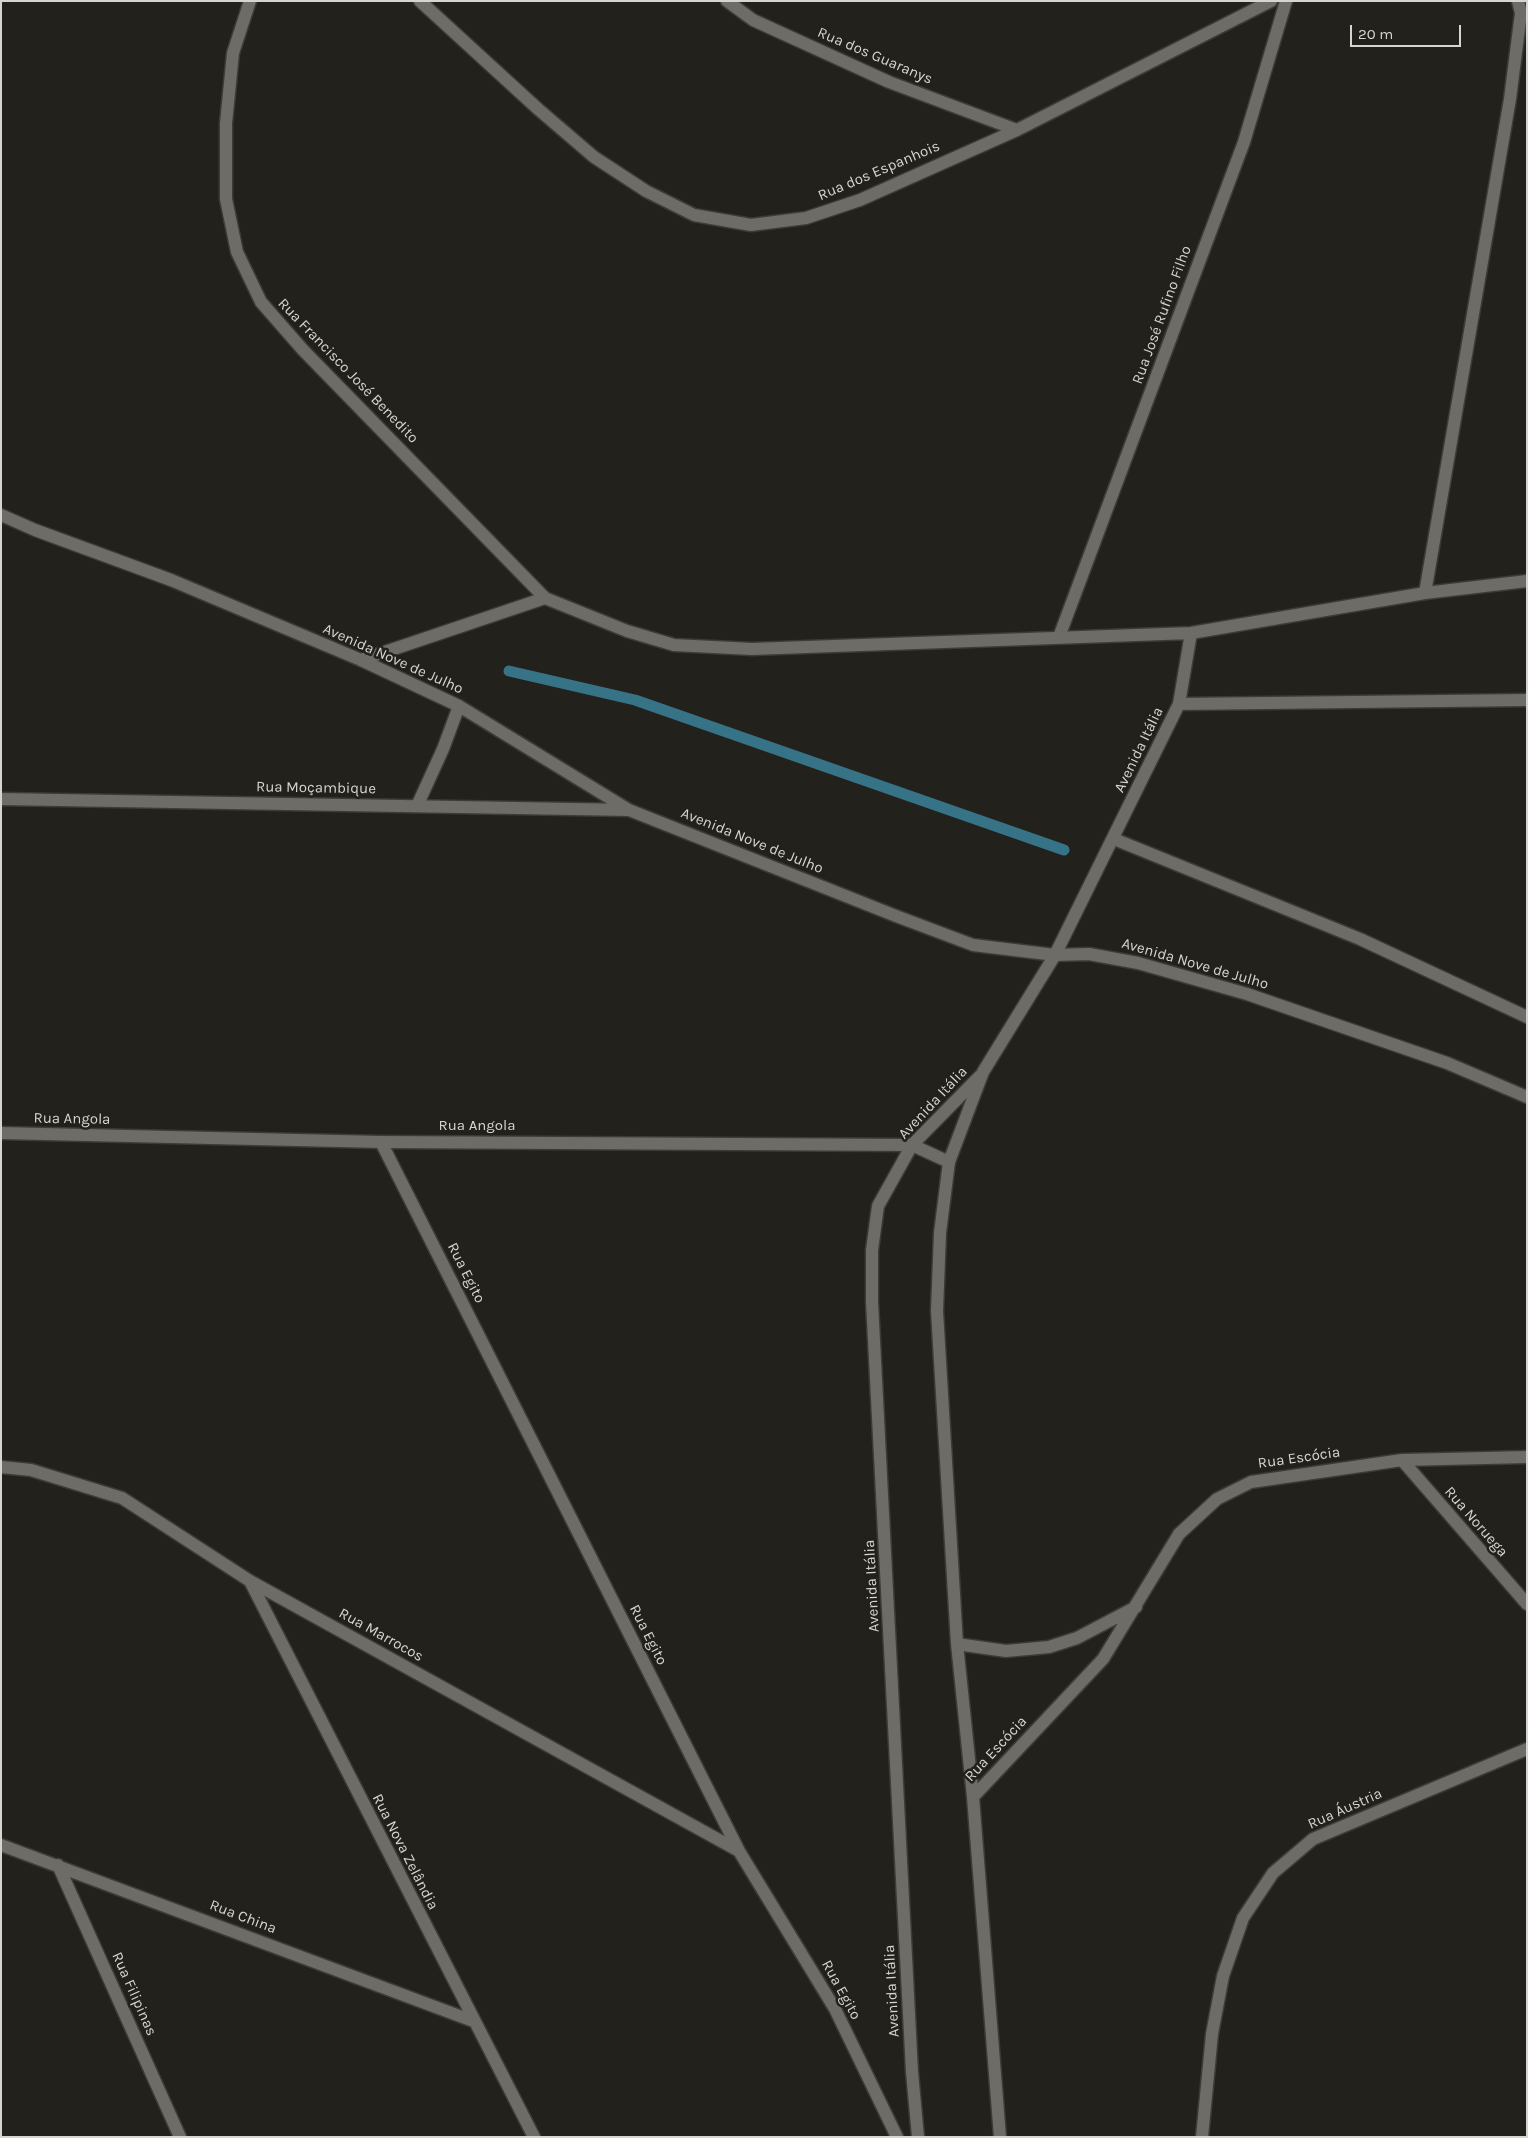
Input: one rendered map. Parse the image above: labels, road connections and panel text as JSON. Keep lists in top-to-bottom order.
{
  "streets": {
    "street": [
      "Rua dos Guaranys",
      "Rua dos Espanhois",
      "Rua José Rufino Filho",
      "Rua Francisco José Benedito",
      "Avenida Nove de Julho",
      "Avenida Itália",
      "Rua Moçambique",
      "Rua Angola",
      "Rua Egito",
      "Rua Escócia",
      "Rua Noruega",
      "Rua Marrocos",
      "Rua Áustria",
      "Rua Nova Zelândia",
      "Rua China",
      "Rua Filipinas"
    ]
  },
  "crossings": [
    ["Rua dos Guaranys", "Rua dos Espanhois"],
    ["Avenida Nove de Julho", "Avenida Itália"],
    ["Avenida Nove de Julho", "Rua Moçambique"],
    ["Avenida Itália", "Rua Angola"],
    ["Avenida Itália", "Rua Escócia"],
    ["Rua Angola", "Rua Egito"],
    ["Rua Egito", "Rua Marrocos"],
    ["Rua Escócia", "Rua Noruega"],
    ["Rua Marrocos", "Rua Nova Zelândia"],
    ["Rua Nova Zelândia", "Rua China"],
    ["Rua China", "Rua Filipinas"]
  ],
  "scale_bar": "20 m"
}
